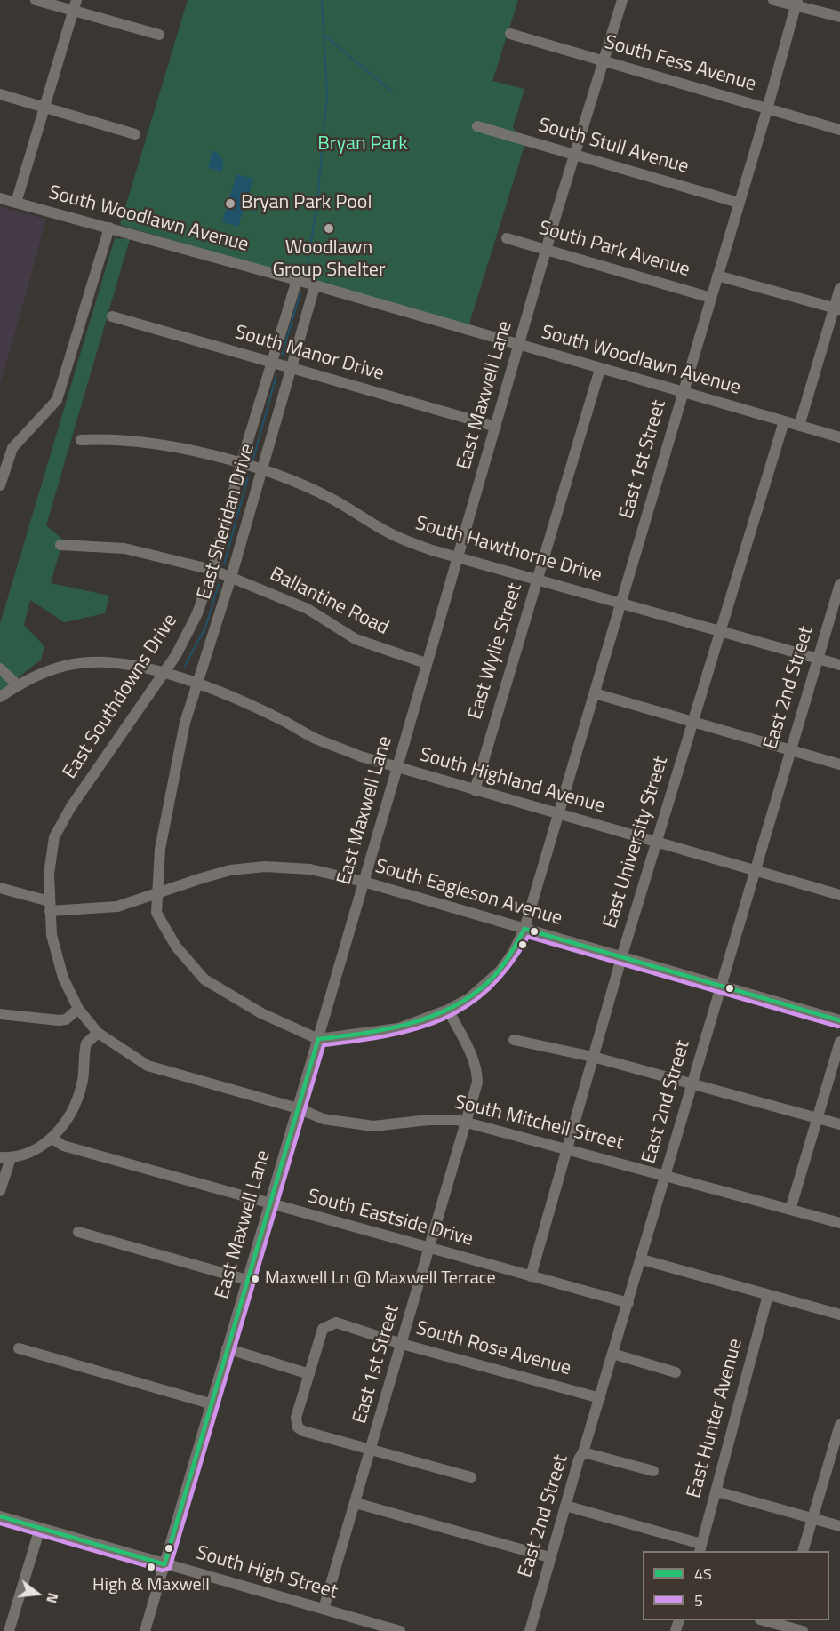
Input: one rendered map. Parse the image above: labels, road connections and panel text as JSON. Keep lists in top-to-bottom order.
{
  "streets": {
    "street": [
      "South Fess Avenue",
      "South Stull Avenue",
      "South Woodlawn Avenue",
      "South Park Avenue",
      "South Manor Drive",
      "East Maxwell Lane",
      "East 1st Street",
      "East Sheridan Drive",
      "South Hawthorne Drive",
      "Ballantine Road",
      "East Wylie Street",
      "East 2nd Street",
      "East Southdowns Drive",
      "South Highland Avenue",
      "East University Street",
      "South Eagleson Avenue",
      "South Mitchell Street",
      "South Eastside Drive",
      "South Rose Avenue",
      "East Hunter Avenue",
      "South High Street"
    ]
  },
  "crossings": [
    ["South Fess Avenue", "East Maxwell Lane"],
    ["South Fess Avenue", "East 1st Street"],
    ["South Stull Avenue", "East Maxwell Lane"],
    ["South Stull Avenue", "East 1st Street"],
    ["South Woodlawn Avenue", "East Maxwell Lane"],
    ["South Woodlawn Avenue", "East 1st Street"],
    ["South Woodlawn Avenue", "East Sheridan Drive"],
    ["South Woodlawn Avenue", "East Wylie Street"],
    ["South Woodlawn Avenue", "East Southdowns Drive"],
    ["South Woodlawn Avenue", "East University Street"],
    ["South Park Avenue", "East Maxwell Lane"],
    ["South Park Avenue", "East 1st Street"],
    ["South Manor Drive", "East Maxwell Lane"],
    ["South Manor Drive", "East Sheridan Drive"],
    ["South Manor Drive", "East Southdowns Drive"],
    ["East Maxwell Lane", "East 1st Street"],
    ["East Maxwell Lane", "East Sheridan Drive"],
    ["East Maxwell Lane", "South Hawthorne Drive"],
    ["East Maxwell Lane", "Ballantine Road"],
    ["East Maxwell Lane", "South Highland Avenue"],
    ["East Maxwell Lane", "South Eagleson Avenue"],
    ["East Maxwell Lane", "South Mitchell Street"],
    ["East Maxwell Lane", "South Eastside Drive"],
    ["East Maxwell Lane", "South High Street"],
    ["East 1st Street", "East Sheridan Drive"],
    ["East 1st Street", "South Hawthorne Drive"],
    ["East 1st Street", "South Highland Avenue"],
    ["East 1st Street", "South Eagleson Avenue"],
    ["East 1st Street", "South Mitchell Street"],
    ["East 1st Street", "South Eastside Drive"],
    ["East 1st Street", "South Rose Avenue"],
    ["East 1st Street", "South High Street"],
    ["East Sheridan Drive", "South Hawthorne Drive"],
    ["East Sheridan Drive", "Ballantine Road"],
    ["East Sheridan Drive", "South Highland Avenue"],
    ["East Sheridan Drive", "South Eagleson Avenue"],
    ["South Hawthorne Drive", "East Wylie Street"],
    ["South Hawthorne Drive", "East 2nd Street"],
    ["South Hawthorne Drive", "East Southdowns Drive"],
    ["South Hawthorne Drive", "East University Street"],
    ["Ballantine Road", "East Southdowns Drive"],
    ["East Wylie Street", "South Highland Avenue"],
    ["East 2nd Street", "South Highland Avenue"],
    ["East 2nd Street", "South Eagleson Avenue"],
    ["East 2nd Street", "South Mitchell Street"],
    ["East 2nd Street", "South Eastside Drive"],
    ["East 2nd Street", "South Rose Avenue"],
    ["East Southdowns Drive", "South Highland Avenue"],
    ["East Southdowns Drive", "South Eagleson Avenue"],
    ["East Southdowns Drive", "South Mitchell Street"],
    ["South Highland Avenue", "East University Street"],
    ["East University Street", "South Eagleson Avenue"],
    ["East University Street", "South Mitchell Street"],
    ["East University Street", "South Eastside Drive"]
  ],
  "parks": ["Bryan Park"],
  "places": [
    "Bryan Park Pool",
    "Woodlawn Group Shelter",
    "Maxwell Ln @ Maxwell Terrace",
    "High & Maxwell"
  ],
  "lines": ["transit line 4S", "transit line 5"],
  "legend": ["4S", "5"],
  "north": "right"
}
